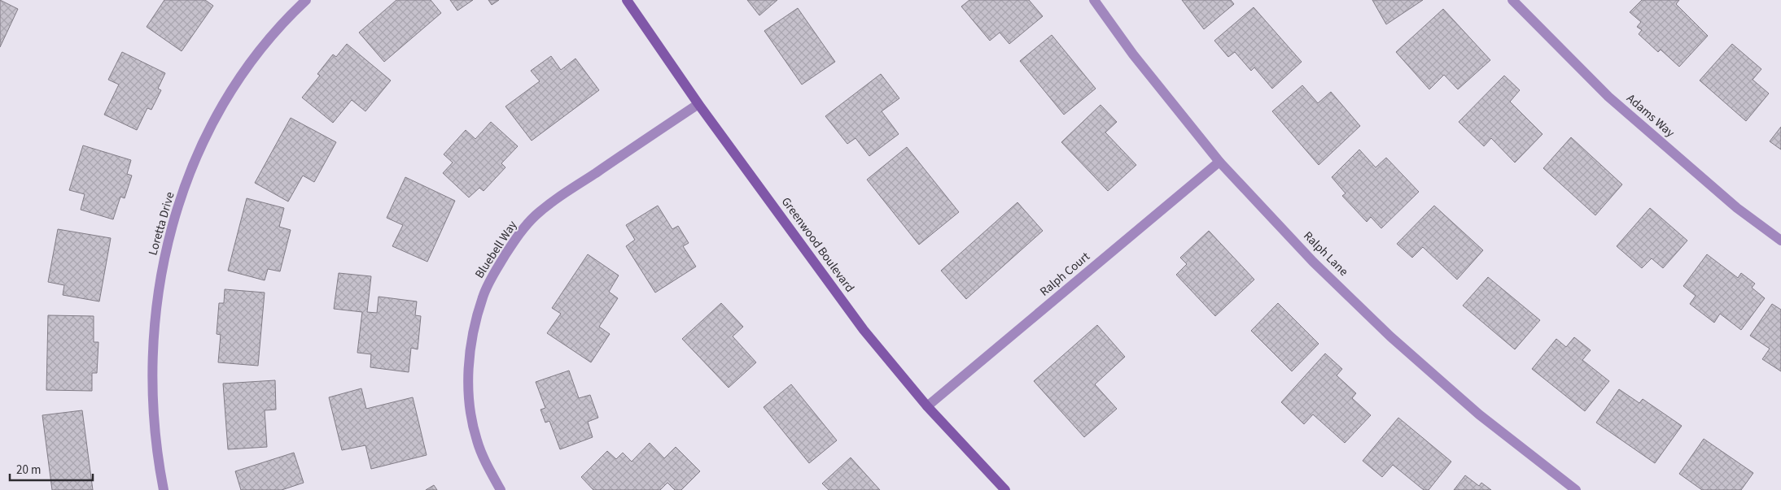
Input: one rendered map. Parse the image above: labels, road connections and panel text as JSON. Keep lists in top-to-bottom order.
{
  "streets": {
    "street": [
      "Adams Way",
      "Loretta Drive",
      "Greenwood Boulevard",
      "Bluebell Way",
      "Ralph Lane",
      "Ralph Court"
    ]
  },
  "crossings": [
    ["Greenwood Boulevard", "Bluebell Way"],
    ["Greenwood Boulevard", "Ralph Court"],
    ["Ralph Lane", "Ralph Court"]
  ],
  "scale_bar": "20 m"
}
